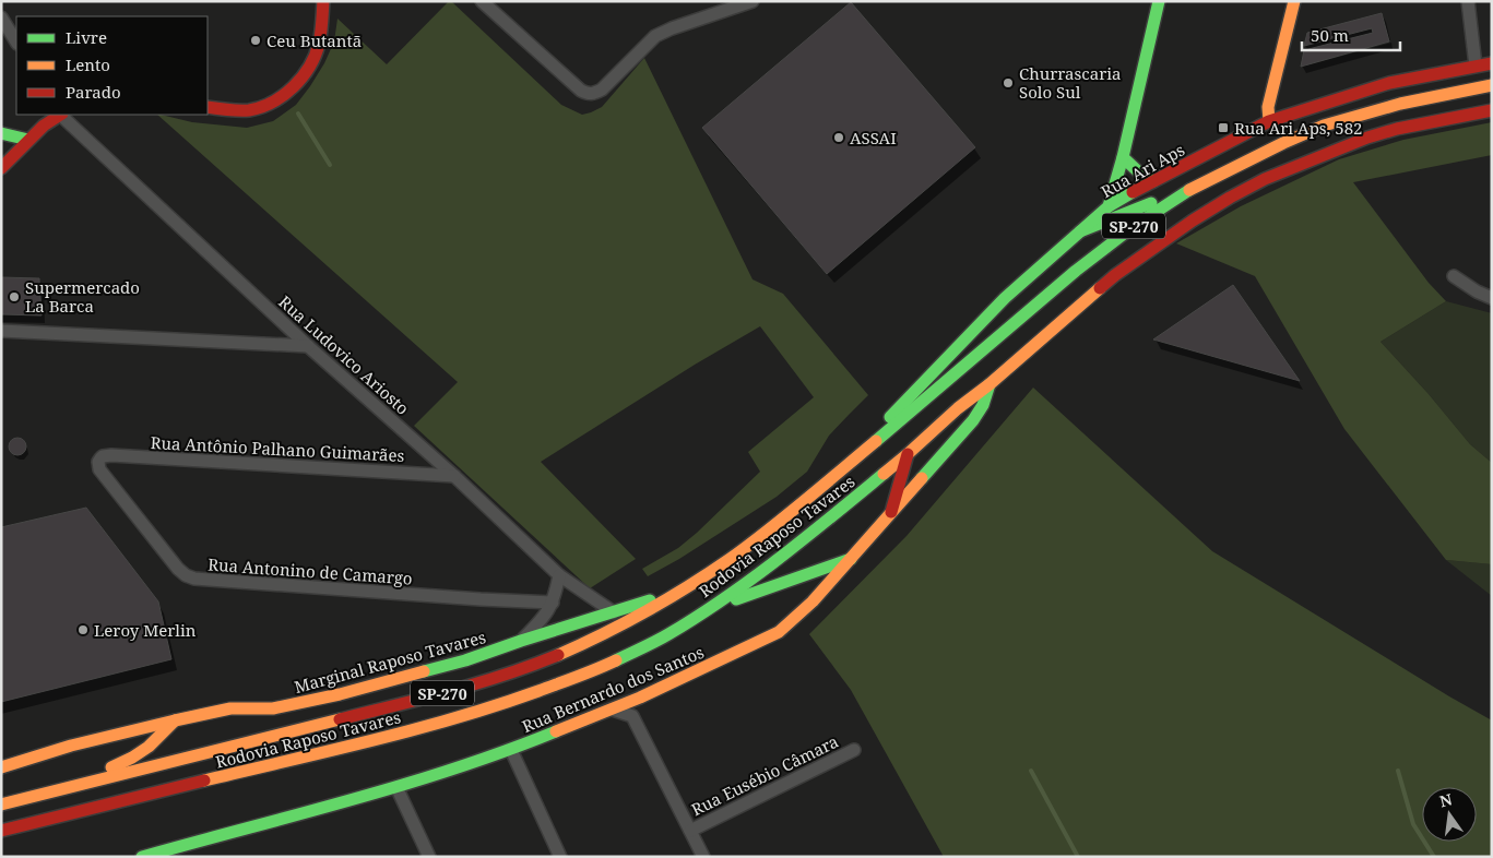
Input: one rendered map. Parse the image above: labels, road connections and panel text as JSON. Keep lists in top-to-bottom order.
{
  "streets": {
    "main road": [
      "Rua Ari Aps",
      "SP-270",
      "Rodovia Raposo Tavares",
      "Marginal Raposo Tavares",
      "Rua Bernardo dos Santos"
    ],
    "street": [
      "Rua Ludovico Ariosto",
      "Rua Antônio Palhano Guimarães",
      "Rua Antonino de Camargo",
      "Rua Eusébio Câmara"
    ]
  },
  "crossings": [
    ["Rua Ari Aps", "Rodovia Raposo Tavares"],
    ["Rua Ludovico Ariosto", "Rua Antônio Palhano Guimarães"],
    ["Rua Ludovico Ariosto", "Marginal Raposo Tavares"],
    ["Rua Antônio Palhano Guimarães", "Rua Antonino de Camargo"],
    ["Rodovia Raposo Tavares", "Marginal Raposo Tavares"],
    ["Rodovia Raposo Tavares", "Rua Bernardo dos Santos"]
  ],
  "places": {
    "other": [
      "Ceu Butantã",
      "Churrascaria Solo Sul",
      "ASSAI",
      "Supermercado La Barca",
      "Leroy Merlin"
    ],
    "transit": ["Rua Ari Aps, 582"]
  },
  "legend": ["Livre", "Lento", "Parado"],
  "scale_bar": "50 m",
  "north": "top"
}
